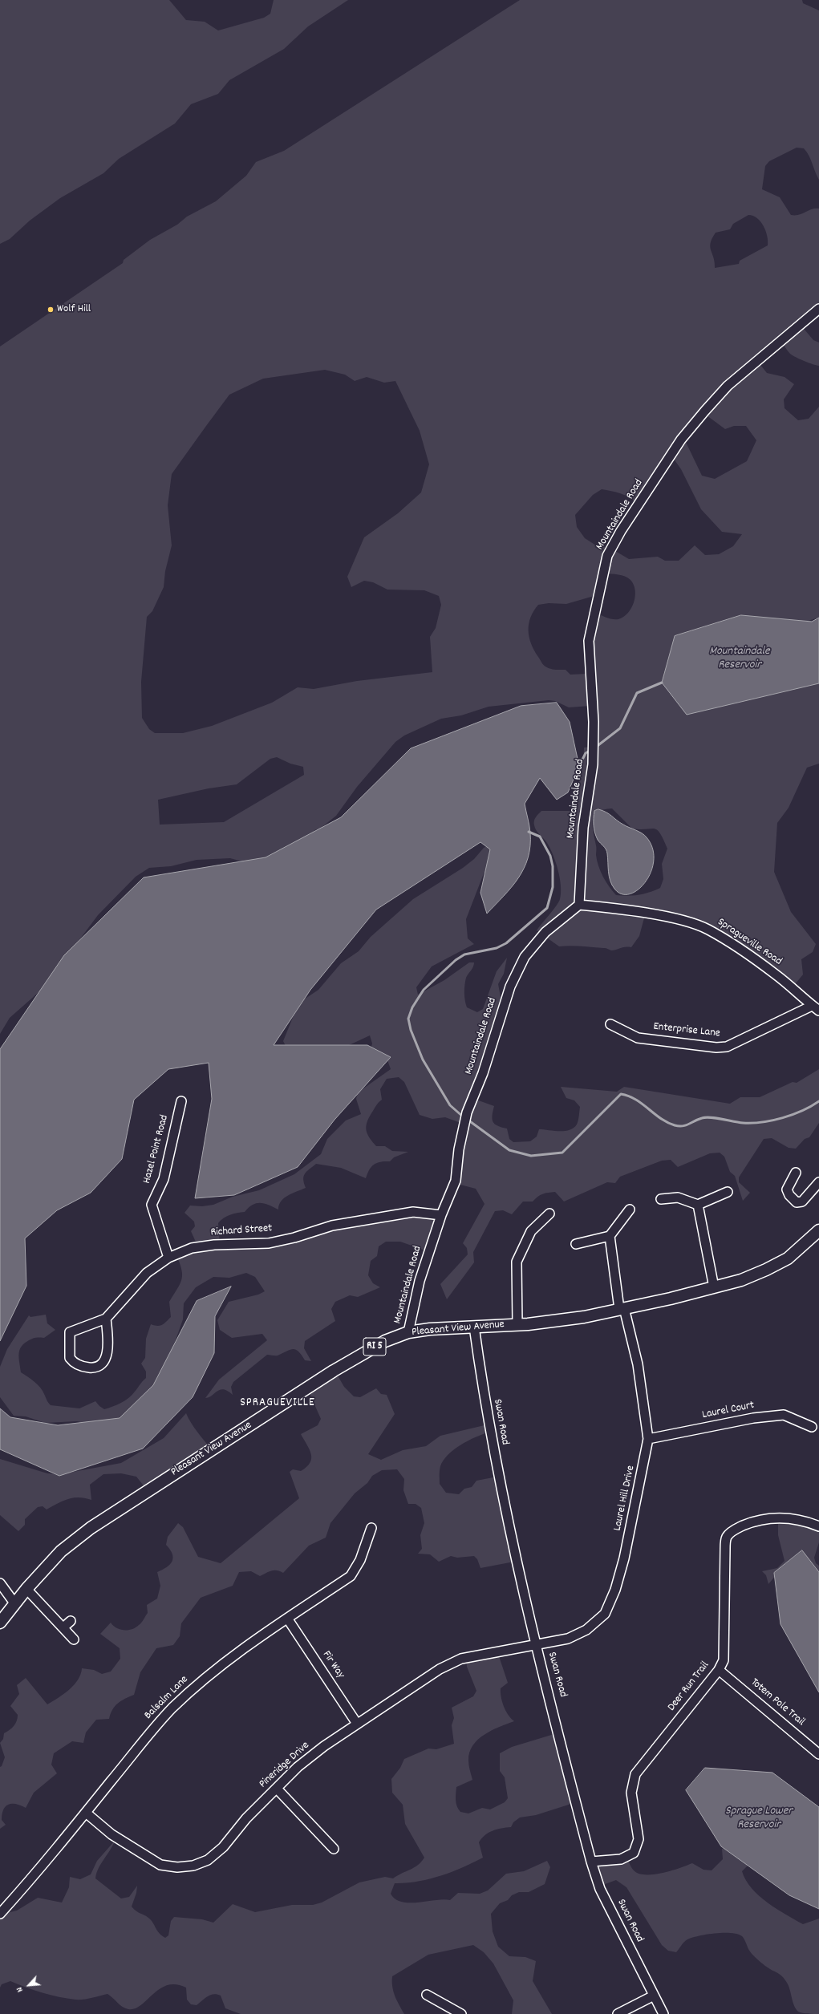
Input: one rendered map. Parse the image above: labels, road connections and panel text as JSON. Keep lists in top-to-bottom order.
{
  "streets": {
    "main road": ["Pleasant View Avenue", "RI 5"],
    "street": [
      "Mountaindale Road",
      "Spragueville Road",
      "Enterprise Lane",
      "Hazel Point Road",
      "Richard Street",
      "Laurel Court",
      "Swan Road",
      "Laurel Hill Drive",
      "Fir Way",
      "Deer Run Trail",
      "Balsalm Lane",
      "Totem Pole Trail",
      "Pineridge Drive"
    ]
  },
  "crossings": [
    ["Mountaindale Road", "Spragueville Road"],
    ["Mountaindale Road", "Richard Street"],
    ["Mountaindale Road", "Pleasant View Avenue"],
    ["Spragueville Road", "Enterprise Lane"],
    ["Hazel Point Road", "Richard Street"],
    ["Pleasant View Avenue", "Swan Road"],
    ["Pleasant View Avenue", "Laurel Hill Drive"],
    ["Laurel Court", "Laurel Hill Drive"],
    ["Swan Road", "Laurel Hill Drive"],
    ["Swan Road", "Deer Run Trail"],
    ["Swan Road", "Pineridge Drive"],
    ["Laurel Hill Drive", "Pineridge Drive"],
    ["Fir Way", "Balsalm Lane"],
    ["Fir Way", "Pineridge Drive"],
    ["Deer Run Trail", "Totem Pole Trail"],
    ["Balsalm Lane", "Pineridge Drive"]
  ],
  "districts": ["SPRAGUEVILLE"],
  "water": ["Mountaindale Reservoir", "Sprague Lower Reservoir"],
  "places": ["Wolf Hill"],
  "north": "bottom left"
}
